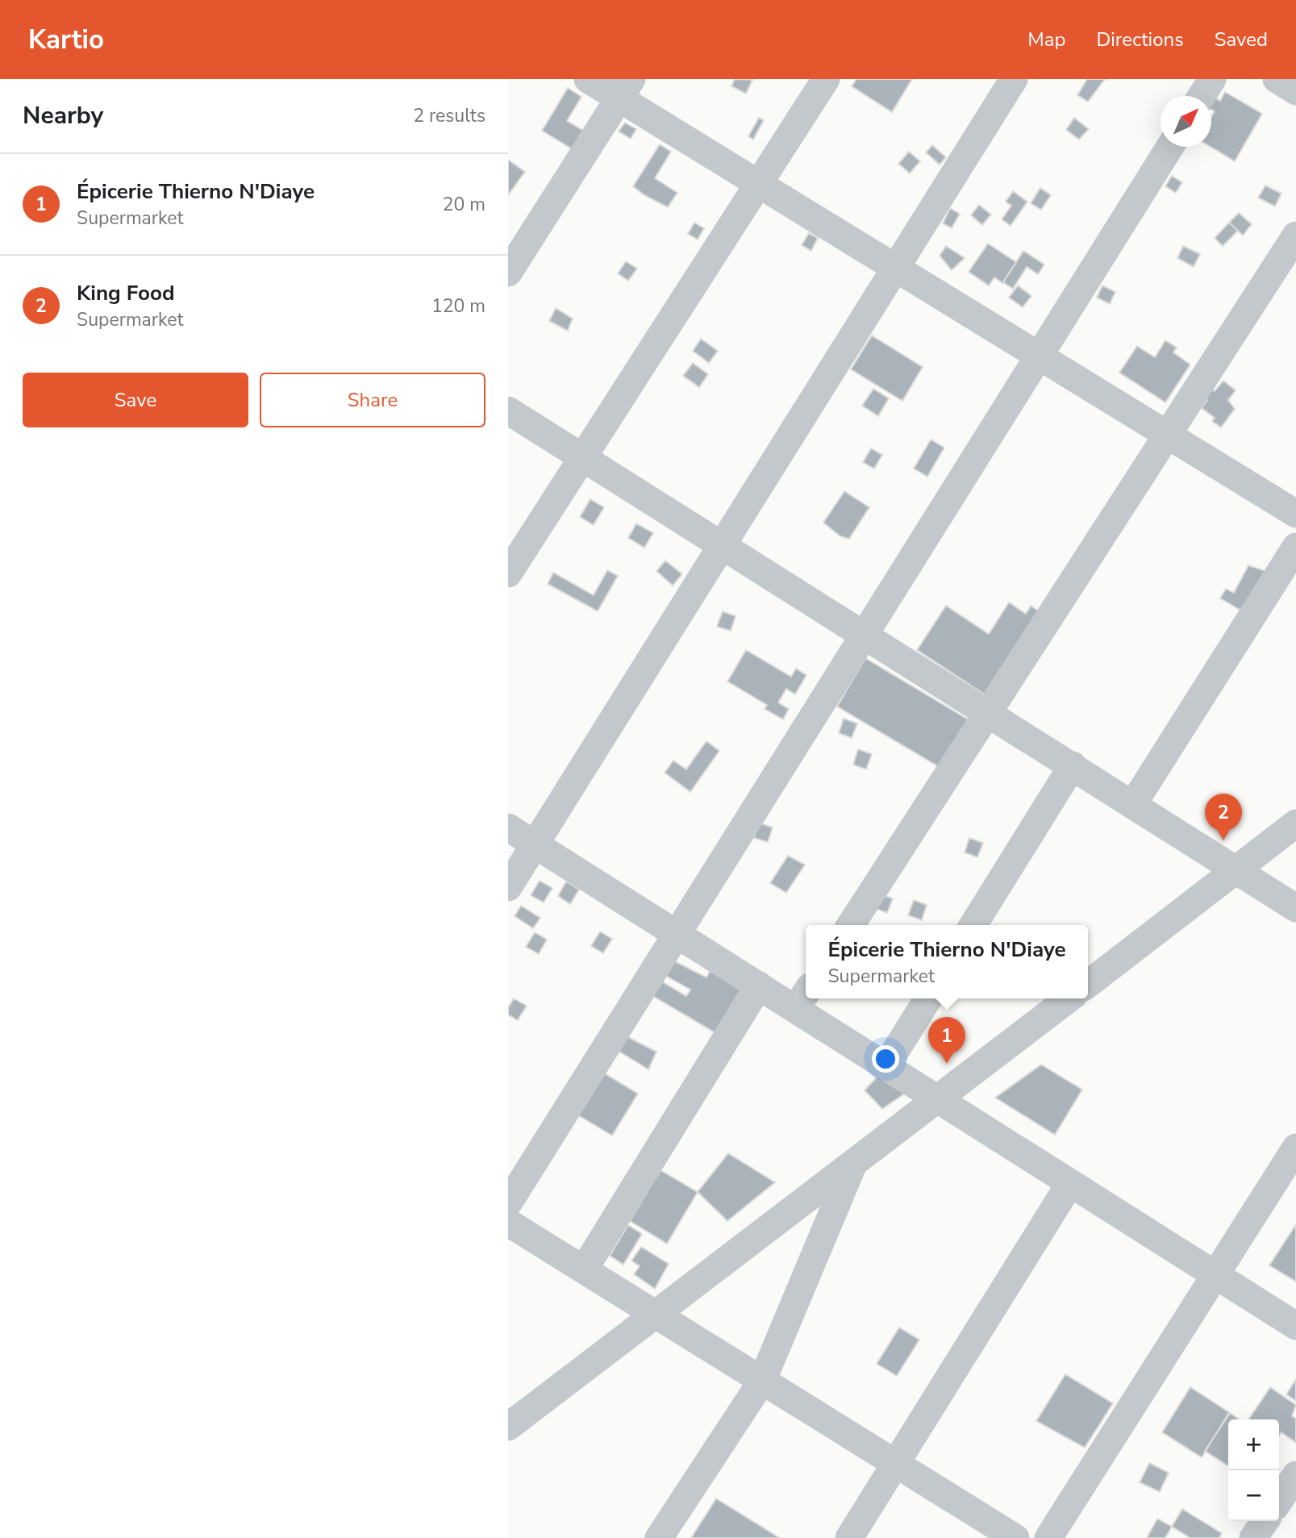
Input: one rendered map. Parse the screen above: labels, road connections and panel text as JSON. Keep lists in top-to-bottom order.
{
  "north": "top right",
  "page": {
    "header": "Kartio",
    "nav": ["Map", "Directions", "Saved"],
    "heading": ["Nearby", "2 results"],
    "list": [
      {
        "mark": "1",
        "name": "Épicerie Thierno N'Diaye",
        "note": "Supermarket",
        "value": "20 m"
      },
      {
        "mark": "2",
        "name": "King Food",
        "note": "Supermarket",
        "value": "120 m"
      }
    ],
    "buttons": ["Save", "Share"],
    "pins": ["2", "1"],
    "popup": ["Épicerie Thierno N'Diaye", "Supermarket"],
    "map_buttons": ["+", "−"]
  }
}
